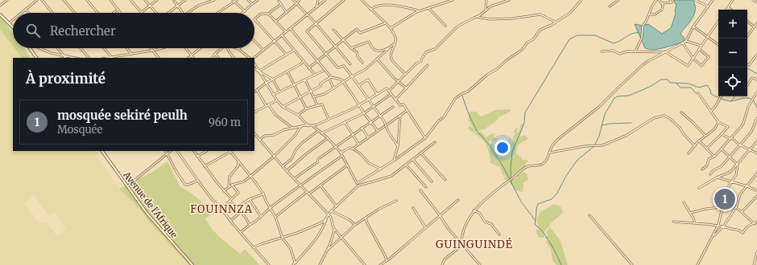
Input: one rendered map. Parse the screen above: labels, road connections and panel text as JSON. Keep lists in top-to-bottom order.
{
  "streets": {
    "main road": ["Avenue de l'Afrique"]
  },
  "districts": ["FOUINNZA", "GUINGUINDÉ"],
  "page": {
    "map_buttons": ["+", "−"],
    "search": "Rechercher",
    "heading": "À proximité",
    "list": [
      {
        "mark": "1",
        "name": "mosquée sekiré peulh",
        "note": "Mosquée",
        "value": "960 m"
      }
    ],
    "pins": "1"
  }
}
